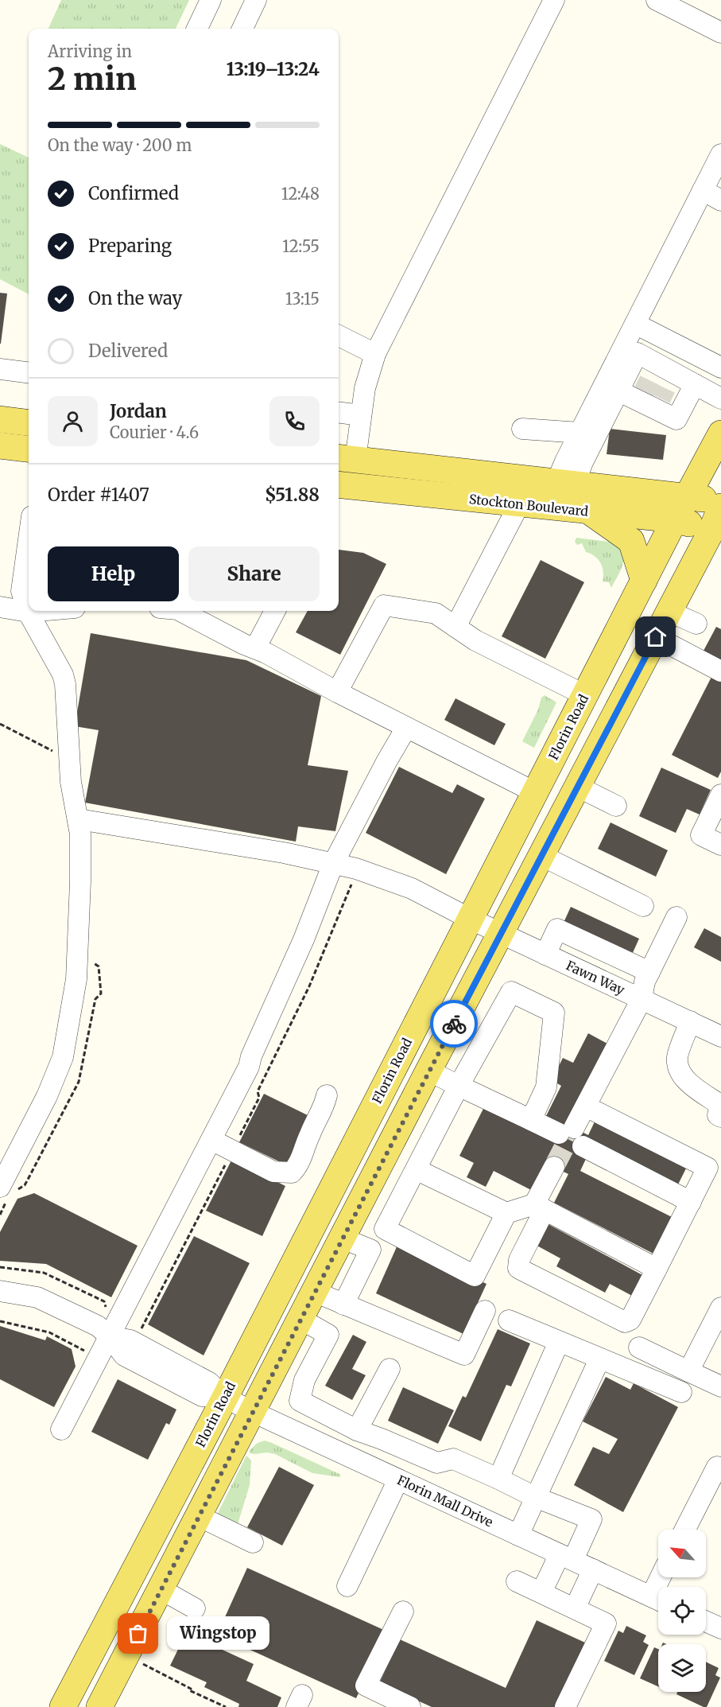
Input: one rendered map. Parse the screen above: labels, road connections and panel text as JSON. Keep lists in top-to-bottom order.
{
  "streets": {
    "main road": ["Stockton Boulevard", "Florin Road"],
    "street": ["Fawn Way", "Florin Mall Drive"]
  },
  "crossings": [
    ["Stockton Boulevard", "Florin Road"],
    ["Florin Road", "Fawn Way"],
    ["Florin Road", "Florin Mall Drive"]
  ],
  "places": ["Wingstop"],
  "north": "top left",
  "page": {
    "heading": ["2 min", "Arriving in", "13:19–13:24"],
    "panel": [
      "Jordan",
      "Courier · 4.6",
      "Order #1407",
      "$51.88"
    ],
    "bar": "On the way · 200 m",
    "list": [
      ["Confirmed", "12:48"],
      ["Preparing", "12:55"],
      ["On the way", "13:15"],
      "Delivered"
    ],
    "buttons": ["Help", "Share"],
    "bubble": "Wingstop"
  }
}
